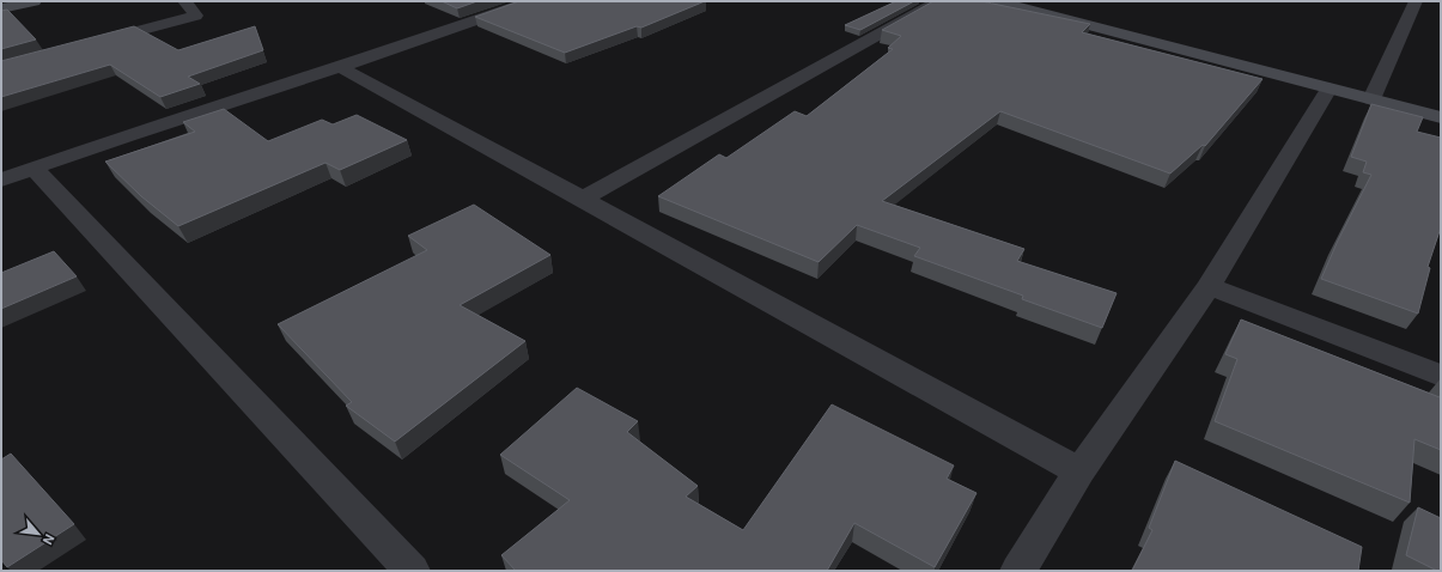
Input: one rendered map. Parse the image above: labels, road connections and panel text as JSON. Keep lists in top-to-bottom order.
{
  "north": "bottom right"
}
